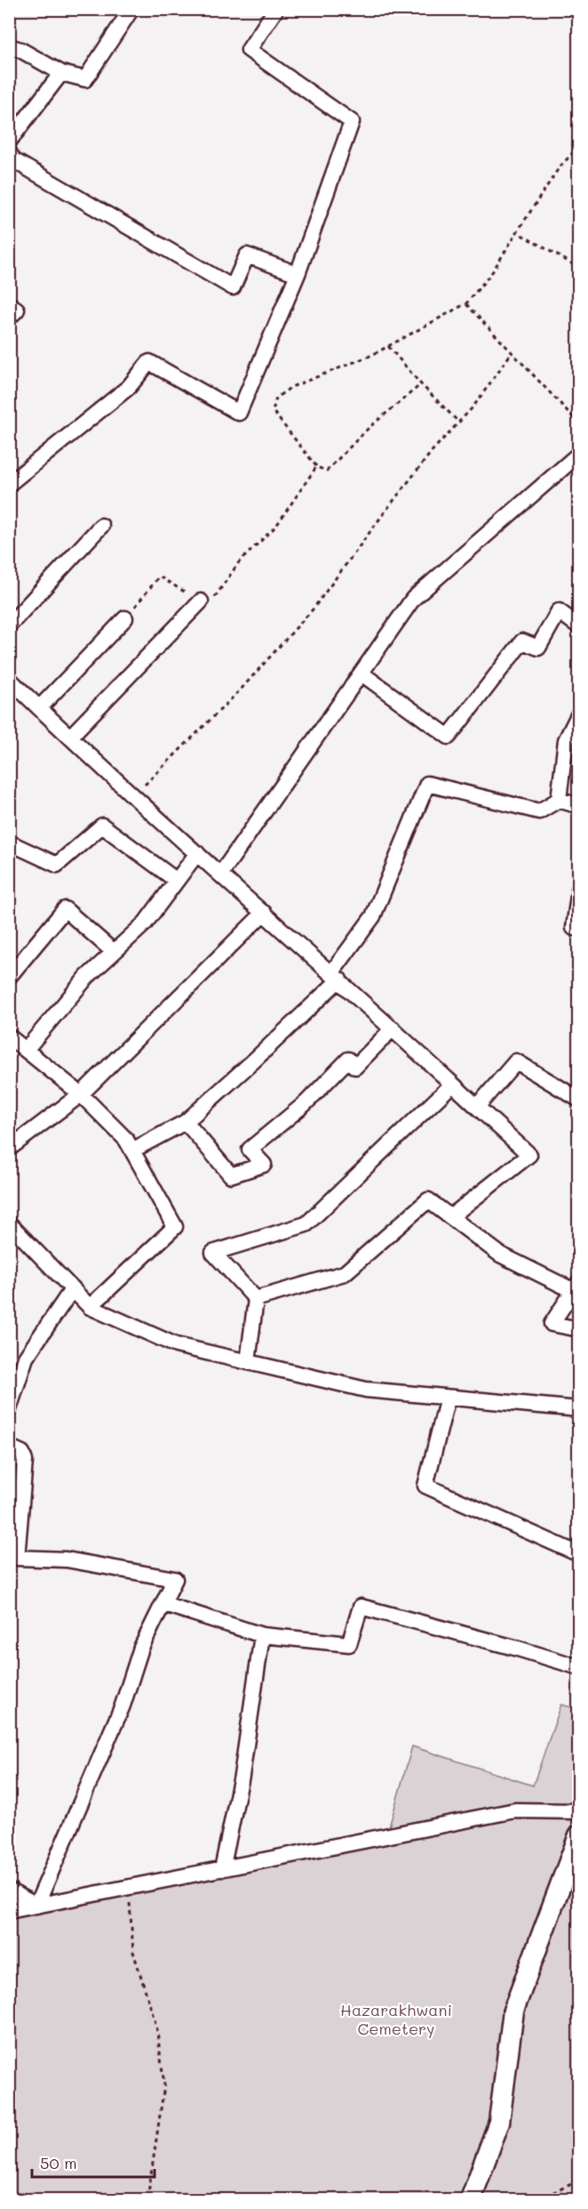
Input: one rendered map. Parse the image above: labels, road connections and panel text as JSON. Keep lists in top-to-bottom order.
{
  "parks": ["Hazarakhwani Cemetery"],
  "scale_bar": "50 m"
}
